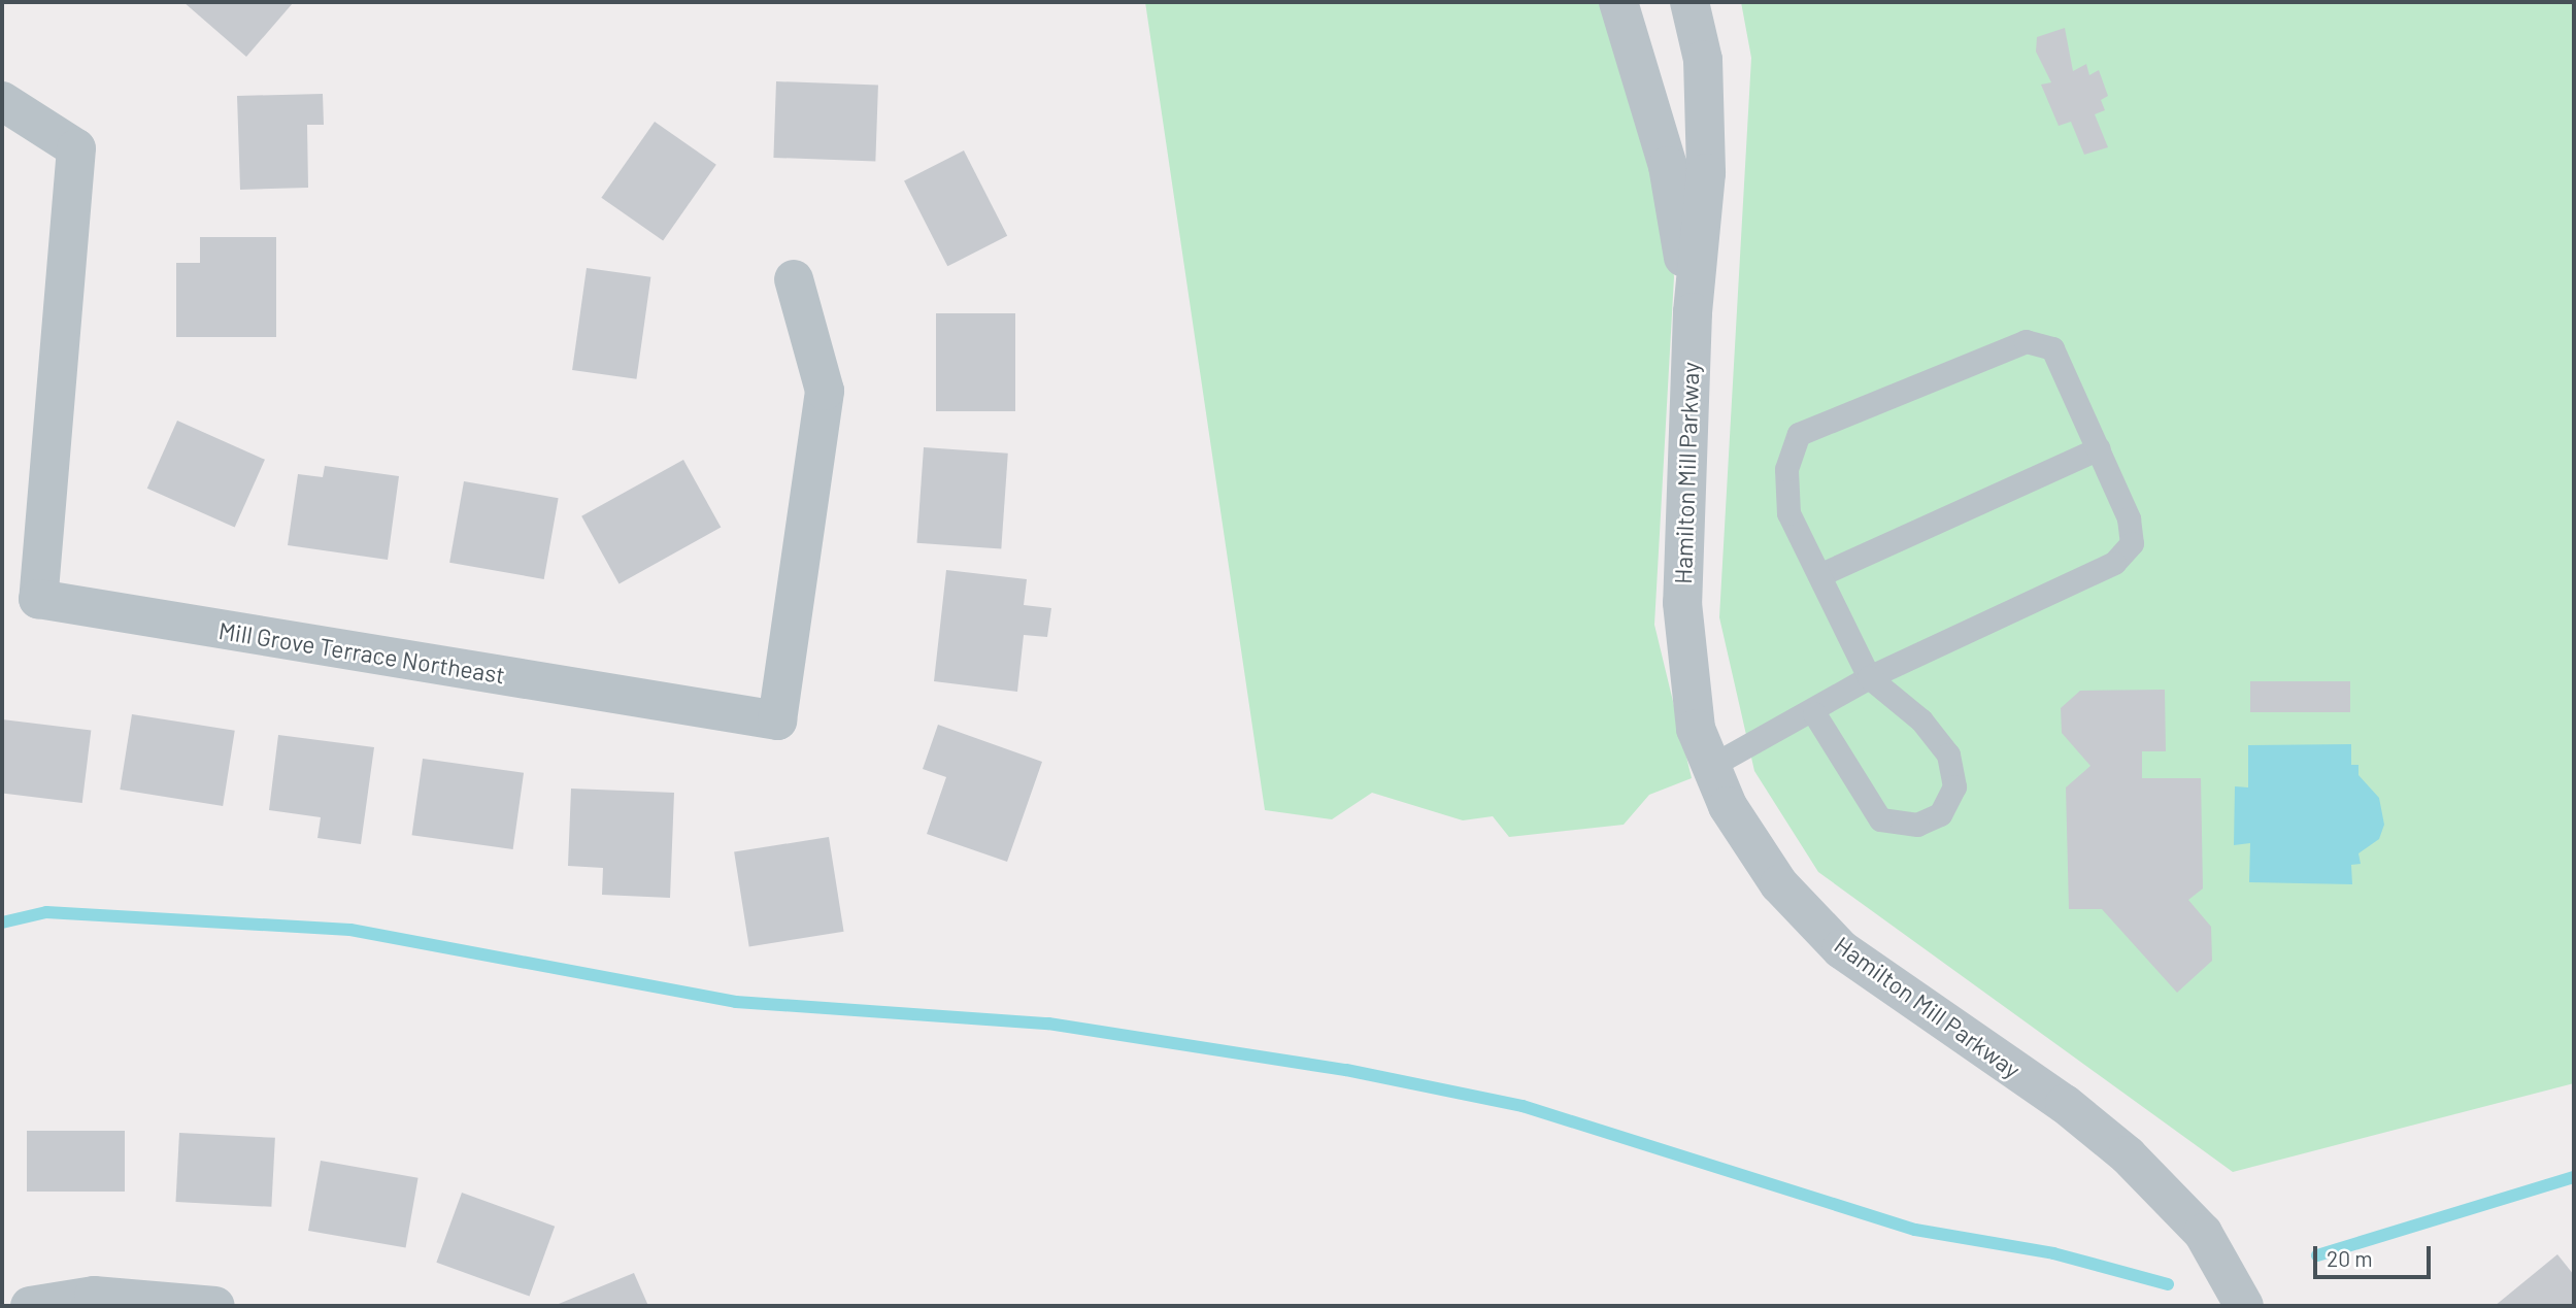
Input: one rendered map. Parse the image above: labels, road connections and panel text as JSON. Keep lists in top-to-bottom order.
{
  "streets": {
    "street": ["Hamilton Mill Parkway", "Mill Grove Terrace Northeast"]
  },
  "scale_bar": "20 m"
}
